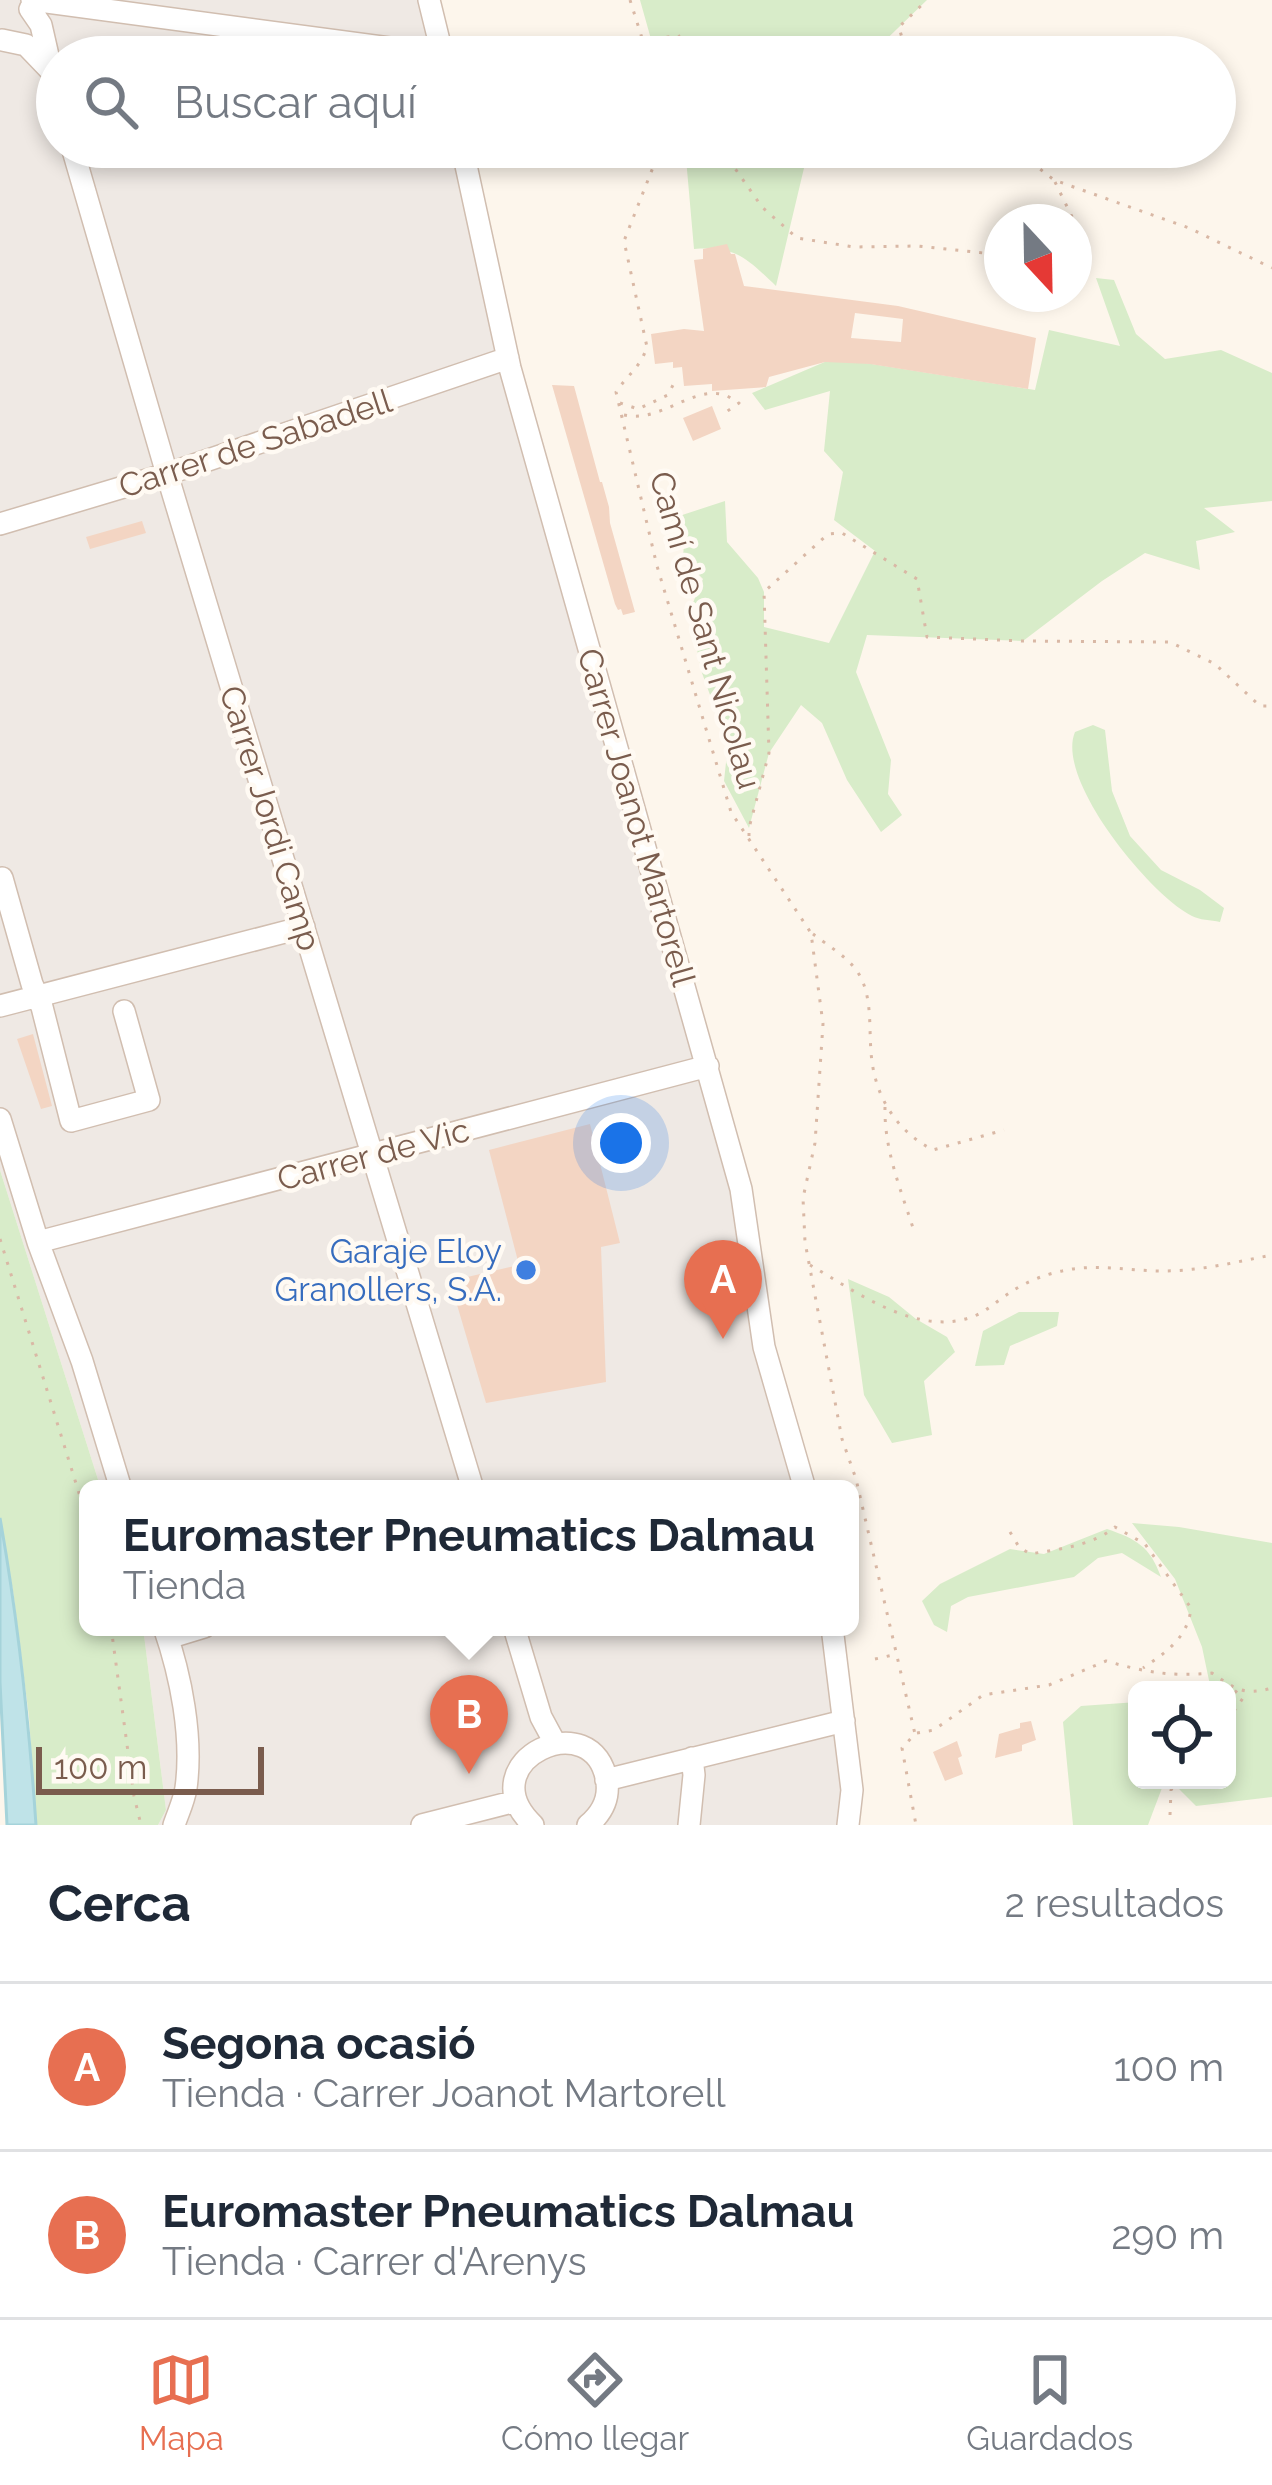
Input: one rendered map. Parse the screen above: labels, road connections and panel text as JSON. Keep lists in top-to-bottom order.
{
  "streets": {
    "street": [
      "Carrer de Sabadell",
      "Carrer Joanot Martorell",
      "Carrer Jordi Camp",
      "Carrer de Vic"
    ],
    "path": ["Camí de Sant Nicolau"]
  },
  "crossings": [
    ["Carrer de Sabadell", "Carrer Joanot Martorell"],
    ["Carrer de Sabadell", "Carrer Jordi Camp"],
    ["Carrer Joanot Martorell", "Carrer de Vic"],
    ["Carrer Jordi Camp", "Carrer de Vic"]
  ],
  "places": ["Garaje Eloy Granollers, S.A."],
  "scale_bar": "100 m",
  "north": "bottom",
  "page": {
    "search": "Buscar aquí",
    "pins": ["A", "B"],
    "popup": ["Euromaster Pneumatics Dalmau", "Tienda"],
    "scale": "100 m",
    "heading": ["Cerca", "2 resultados"],
    "list": [
      {
        "mark": "A",
        "name": "Segona ocasió",
        "note": "Tienda · Carrer Joanot Martorell",
        "value": "100 m"
      },
      {
        "mark": "B",
        "name": "Euromaster Pneumatics Dalmau",
        "note": "Tienda · Carrer d'Arenys",
        "value": "290 m"
      }
    ],
    "nav": ["Mapa", "Cómo llegar", "Guardados"]
  }
}
